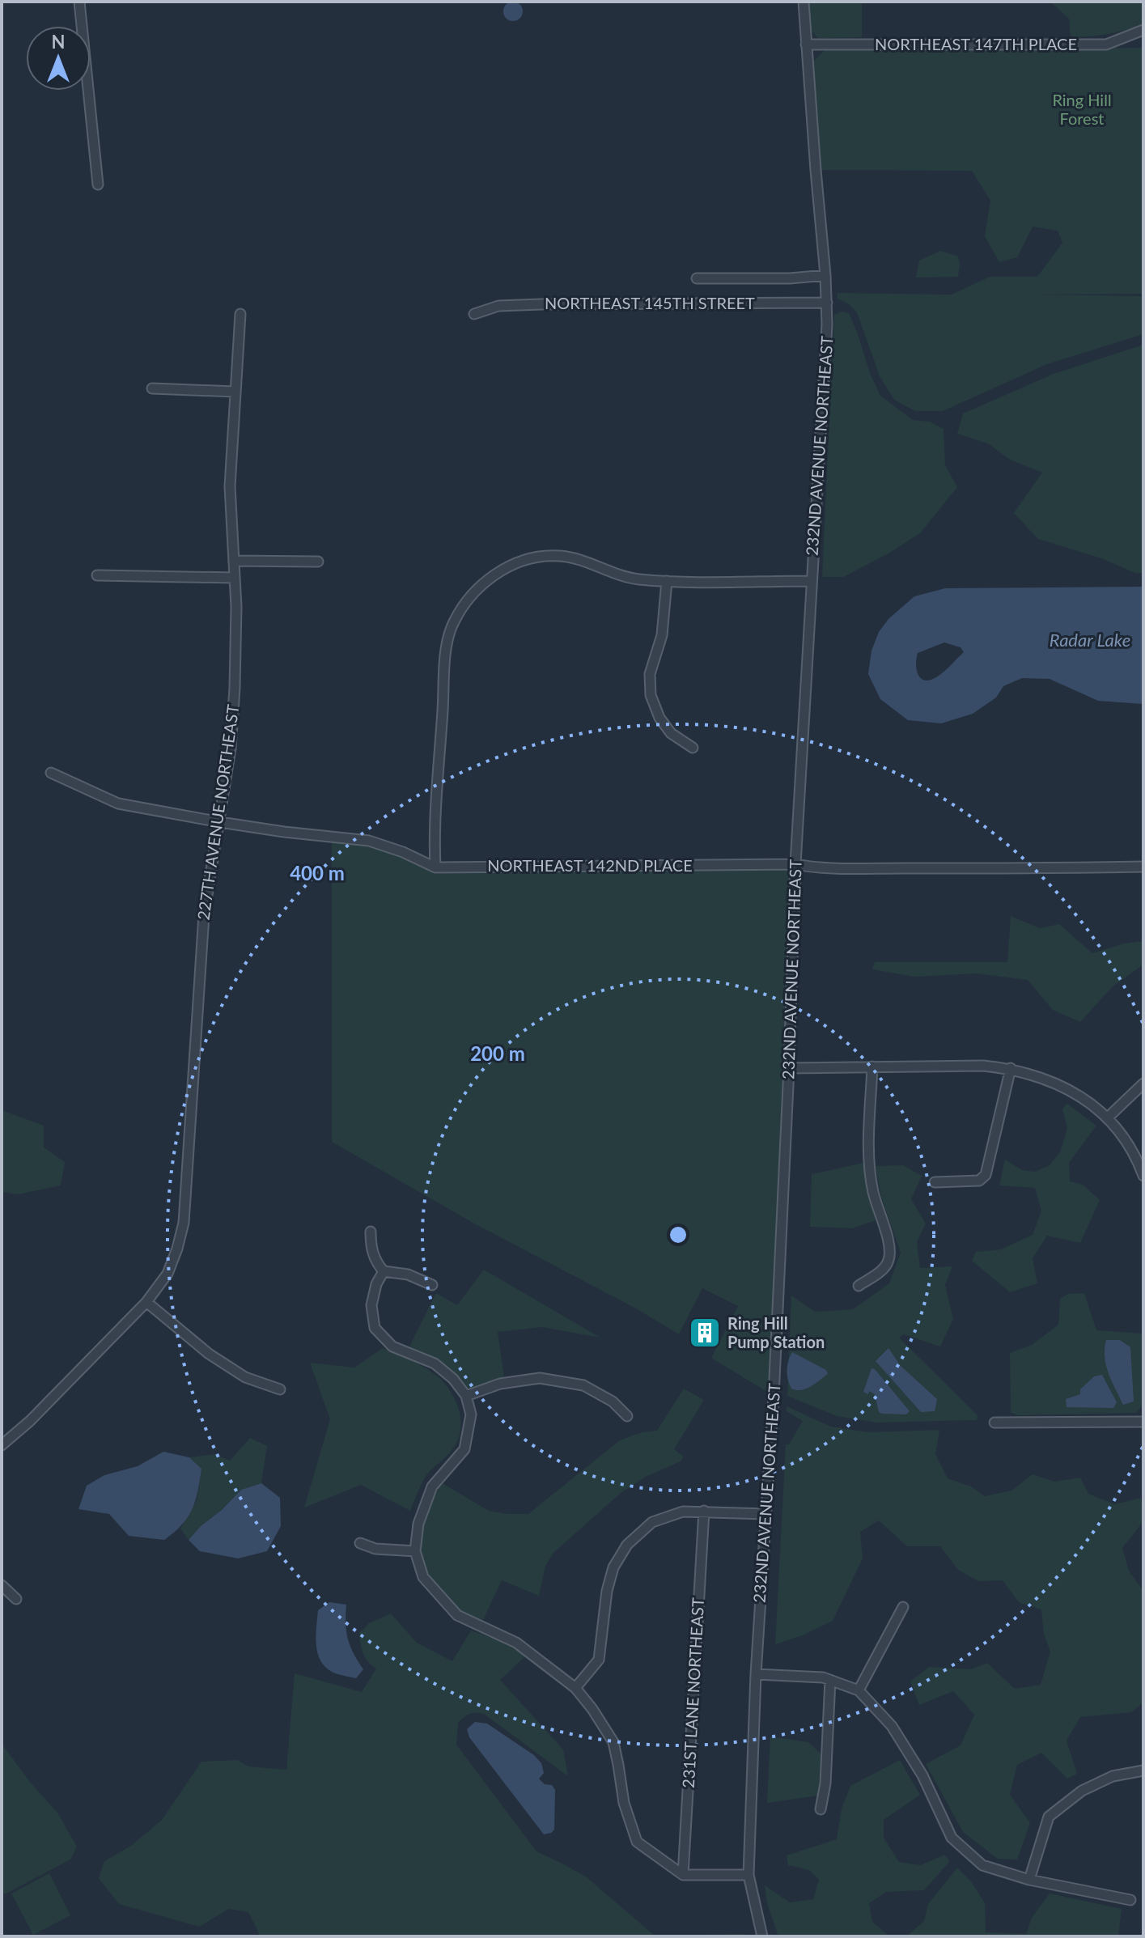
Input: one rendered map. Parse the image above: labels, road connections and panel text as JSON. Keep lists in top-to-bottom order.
{
  "streets": {
    "street": [
      "NORTHEAST 147TH PLACE",
      "NORTHEAST 145TH STREET",
      "232ND AVENUE NORTHEAST",
      "227TH AVENUE NORTHEAST",
      "NORTHEAST 142ND PLACE",
      "231ST LANE NORTHEAST"
    ]
  },
  "crossings": [
    ["NORTHEAST 147TH PLACE", "232ND AVENUE NORTHEAST"],
    ["NORTHEAST 145TH STREET", "232ND AVENUE NORTHEAST"],
    ["232ND AVENUE NORTHEAST", "NORTHEAST 142ND PLACE"],
    ["227TH AVENUE NORTHEAST", "NORTHEAST 142ND PLACE"]
  ],
  "water": ["Radar Lake"],
  "parks": ["Ring Hill Forest"],
  "places": {
    "building": ["Ring Hill Pump Station"]
  },
  "north": "top",
  "rings": ["400 m", "200 m"]
}
